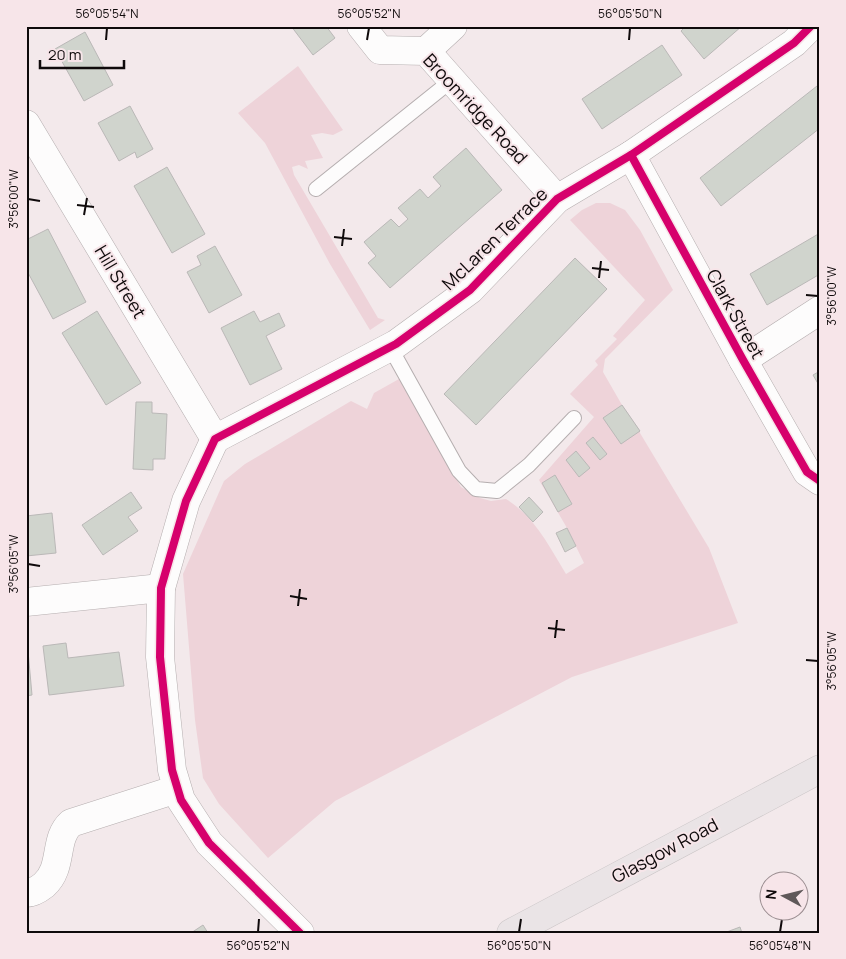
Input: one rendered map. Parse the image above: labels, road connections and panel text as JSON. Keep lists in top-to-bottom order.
{
  "streets": {
    "main road": ["Glasgow Road"],
    "street": [
      "Broomridge Road",
      "McLaren Terrace",
      "Hill Street",
      "Clark Street"
    ]
  },
  "crossings": [
    ["Broomridge Road", "McLaren Terrace"],
    ["McLaren Terrace", "Hill Street"],
    ["McLaren Terrace", "Clark Street"]
  ],
  "scale_bar": "20 m",
  "north": "left",
  "coordinates": [
    "56°05'54\"N",
    "56°05'52\"N",
    "56°05'50\"N",
    "3°56'00\"W",
    "3°56'05\"W",
    "56°05'48\"N"
  ]
}
